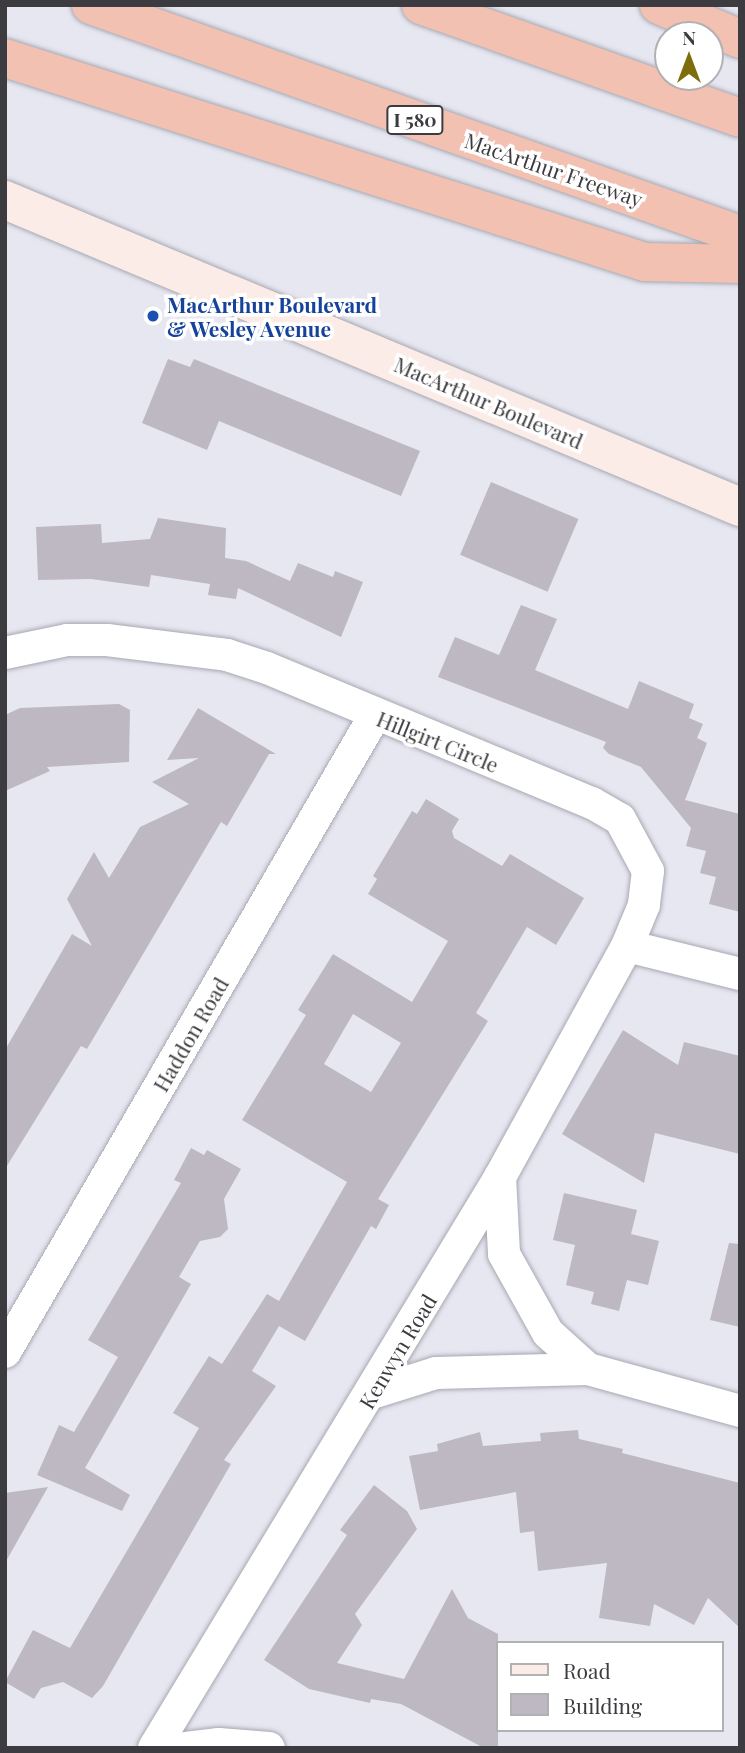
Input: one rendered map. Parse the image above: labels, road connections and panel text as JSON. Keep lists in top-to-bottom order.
{
  "streets": {
    "highway": ["I 580", "MacArthur Freeway"],
    "main road": ["MacArthur Boulevard"],
    "street": ["Hillgirt Circle", "Haddon Road", "Kenwyn Road"]
  },
  "crossings": [
    ["Hillgirt Circle", "Haddon Road"],
    ["Hillgirt Circle", "Kenwyn Road"]
  ],
  "places": ["MacArthur Boulevard & Wesley Avenue"],
  "legend": ["Road", "Building"],
  "north": "top"
}
